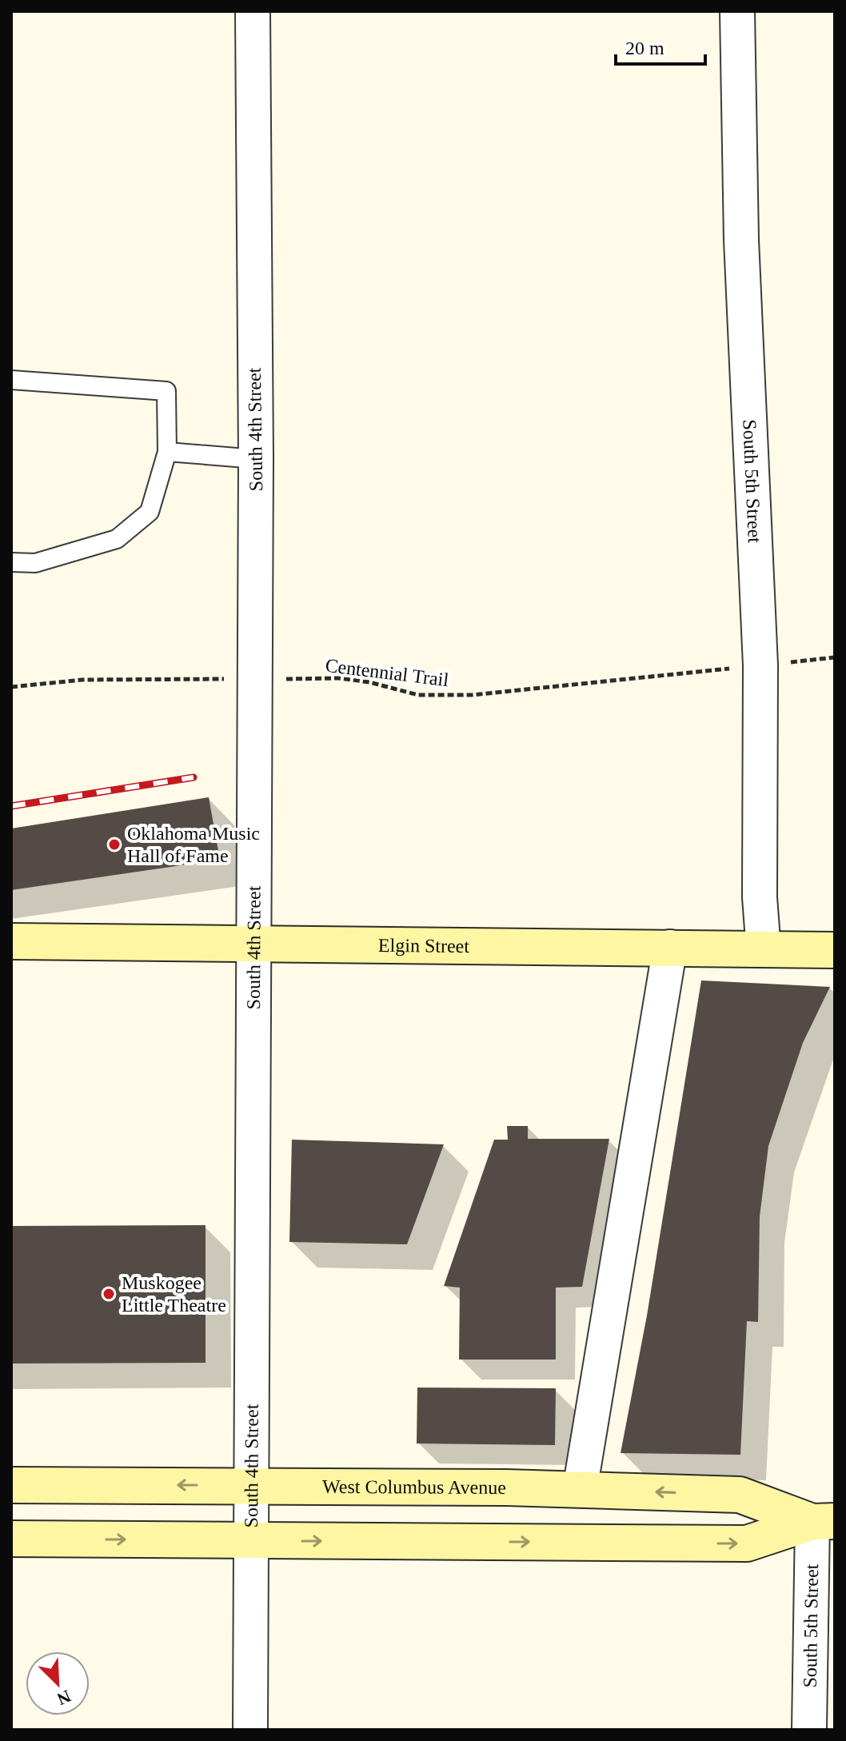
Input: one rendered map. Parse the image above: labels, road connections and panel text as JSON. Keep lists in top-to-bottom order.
{
  "streets": {
    "street": [
      "South 4th Street",
      "South 5th Street",
      "Elgin Street",
      "West Columbus Avenue"
    ],
    "path": ["Centennial Trail"]
  },
  "crossings": [
    ["South 4th Street", "Centennial Trail"],
    ["South 4th Street", "Elgin Street"],
    ["South 4th Street", "West Columbus Avenue"],
    ["South 5th Street", "Centennial Trail"],
    ["South 5th Street", "Elgin Street"],
    ["South 5th Street", "West Columbus Avenue"]
  ],
  "places": ["Oklahoma Music Hall of Fame", "Muskogee Little Theatre"],
  "scale_bar": "20 m",
  "north": "bottom right"
}
